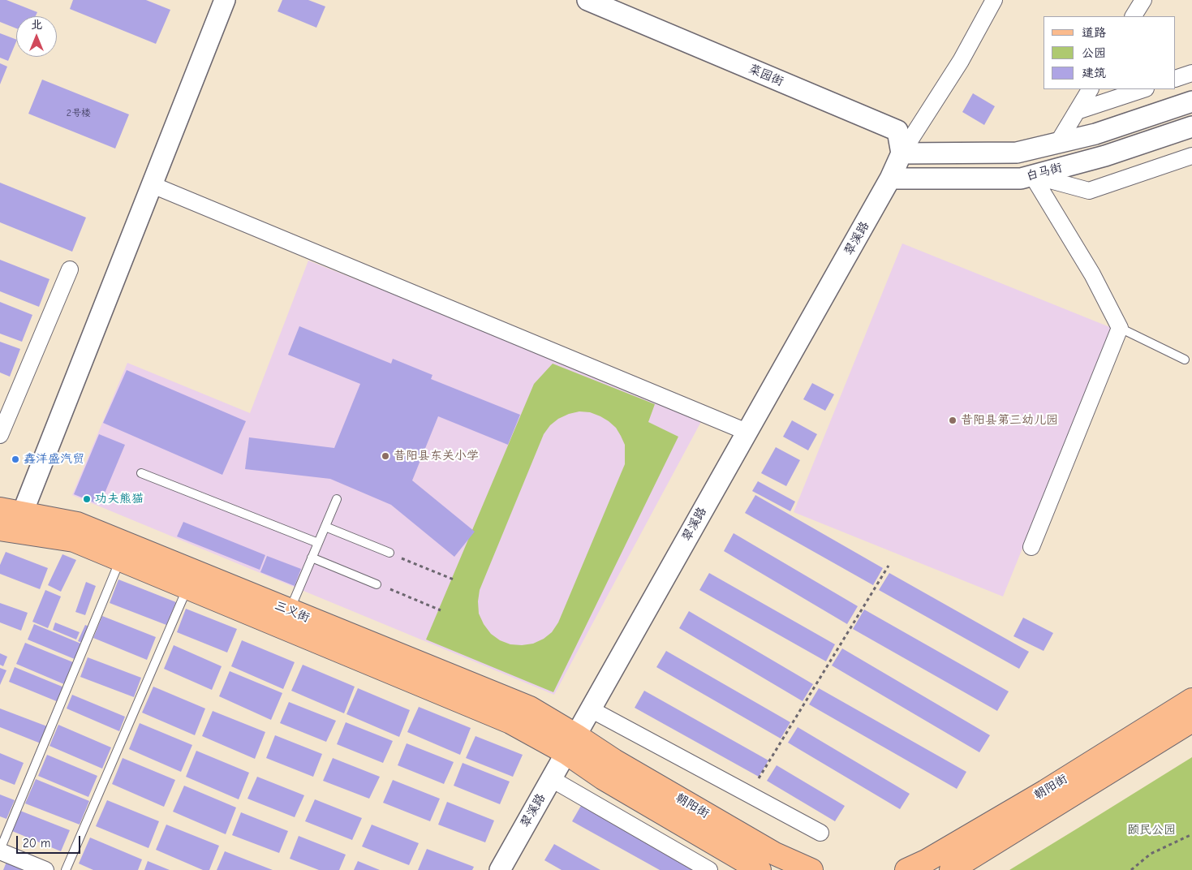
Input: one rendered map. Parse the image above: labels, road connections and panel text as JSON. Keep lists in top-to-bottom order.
{
  "streets": {
    "main road": ["三义街", "朝阳街"],
    "street": ["菜园街", "白马街", "翠溪路"]
  },
  "crossings": [
    ["菜园街", "白马街"],
    ["白马街", "翠溪路"],
    ["翠溪路", "三义街"],
    ["翠溪路", "朝阳街"],
    ["三义街", "朝阳街"]
  ],
  "parks": ["颐民公园"],
  "places": [
    "昔阳县第三幼儿园",
    "昔阳县东关小学",
    "鑫洋盛汽贸",
    "功夫熊猫"
  ],
  "house_numbers": ["2号楼"],
  "legend": ["道路", "公园", "建筑"],
  "scale_bar": "20 m",
  "north": "top"
}
